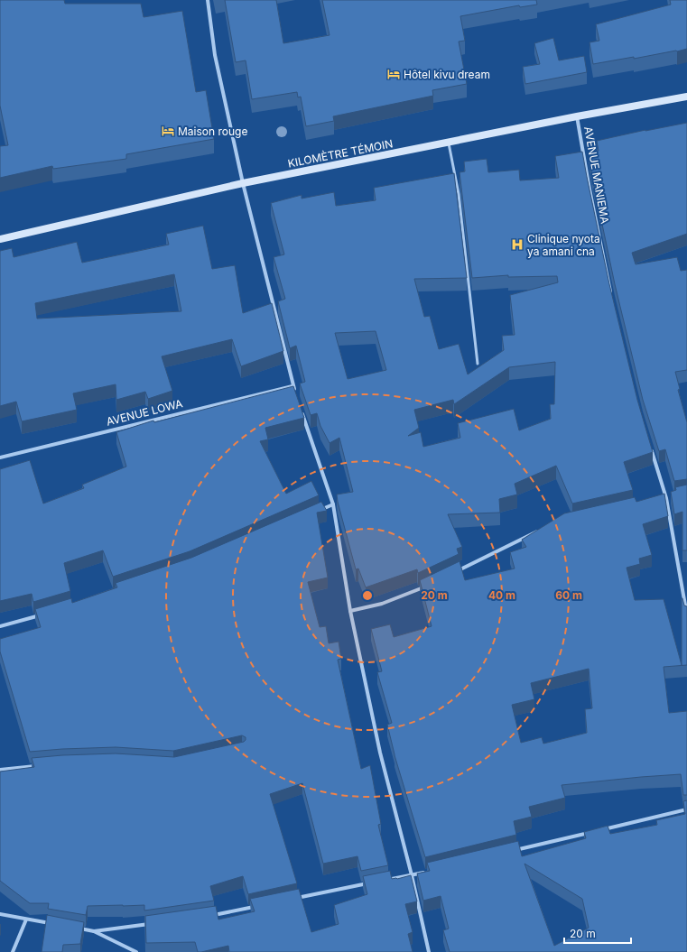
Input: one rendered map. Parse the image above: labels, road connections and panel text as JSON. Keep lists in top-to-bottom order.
{
  "streets": {
    "main road": ["KILOMÈTRE TÉMOIN"],
    "street": ["AVENUE MANIEMA", "AVENUE LOWA"]
  },
  "crossings": [
    ["KILOMÈTRE TÉMOIN", "AVENUE MANIEMA"]
  ],
  "places": {
    "hotel": ["Hôtel kivu dream", "Maison rouge"],
    "hospital": ["Clinique nyota ya amani cna"]
  },
  "scale_bar": "20 m",
  "rings": ["20 m", "40 m", "60 m"]
}
